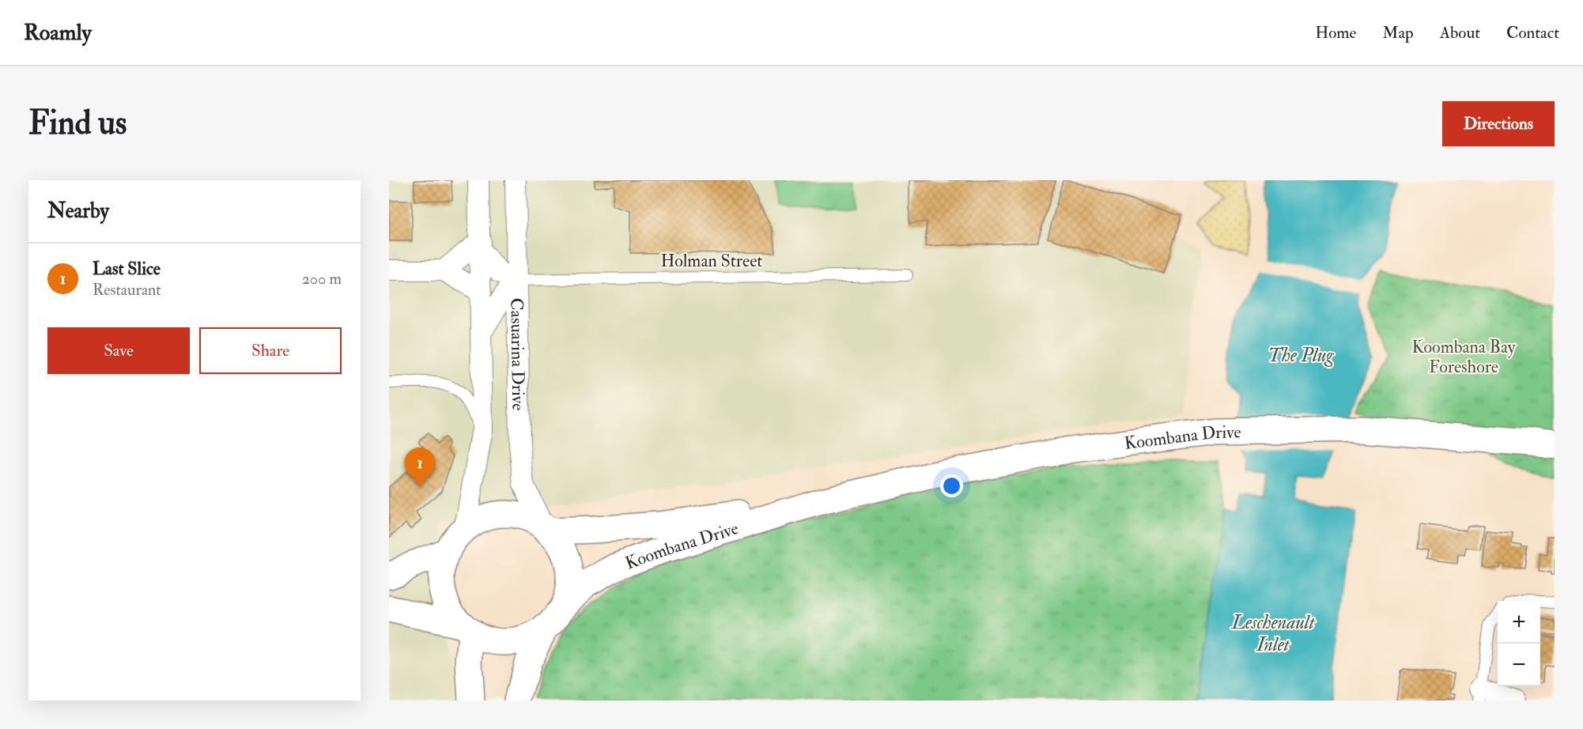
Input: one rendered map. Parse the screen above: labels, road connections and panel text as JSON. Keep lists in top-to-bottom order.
{
  "streets": {
    "main road": ["Koombana Drive"],
    "street": ["Casuarina Drive"],
    "lane": ["Holman Street"]
  },
  "crossings": [
    ["Holman Street", "Casuarina Drive"],
    ["Casuarina Drive", "Koombana Drive"]
  ],
  "water": ["The Plug", "Leschenault Inlet"],
  "parks": ["Koombana Bay Foreshore"],
  "page": {
    "header": "Roamly",
    "nav": [
      "Home",
      "Map",
      "About",
      "Contact"
    ],
    "buttons": [
      "Directions",
      ["Save", "Share"]
    ],
    "title": "Find us",
    "heading": "Nearby",
    "list": [
      {
        "mark": "1",
        "name": "Last Slice",
        "note": "Restaurant",
        "value": "200 m"
      }
    ],
    "pins": "1",
    "map_buttons": ["+", "−"]
  }
}
